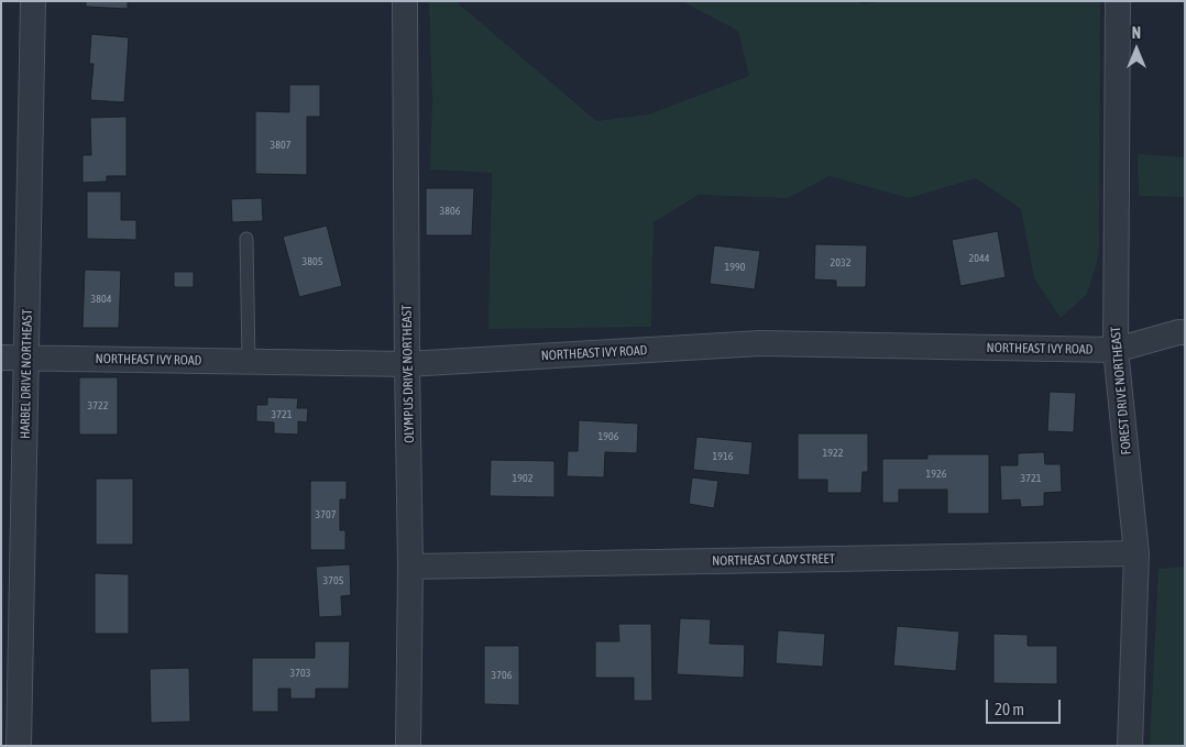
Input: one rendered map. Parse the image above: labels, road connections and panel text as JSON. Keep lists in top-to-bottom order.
{
  "streets": {
    "street": [
      "NORTHEAST IVY ROAD",
      "HARBEL DRIVE NORTHEAST",
      "OLYMPUS DRIVE NORTHEAST",
      "FOREST DRIVE NORTHEAST",
      "NORTHEAST CADY STREET"
    ]
  },
  "crossings": [
    ["NORTHEAST IVY ROAD", "HARBEL DRIVE NORTHEAST"],
    ["NORTHEAST IVY ROAD", "OLYMPUS DRIVE NORTHEAST"],
    ["NORTHEAST IVY ROAD", "FOREST DRIVE NORTHEAST"],
    ["OLYMPUS DRIVE NORTHEAST", "NORTHEAST CADY STREET"],
    ["FOREST DRIVE NORTHEAST", "NORTHEAST CADY STREET"]
  ],
  "house_numbers": [
    "3807",
    "3806",
    "2044",
    "3805",
    "2032",
    "1990",
    "3804",
    "3722",
    "3721",
    "1906",
    "1922",
    "1916",
    "1926",
    "1902",
    "3721",
    "3707",
    "3705",
    "3703",
    "3706"
  ],
  "scale_bar": "20 m",
  "north": "top"
}
